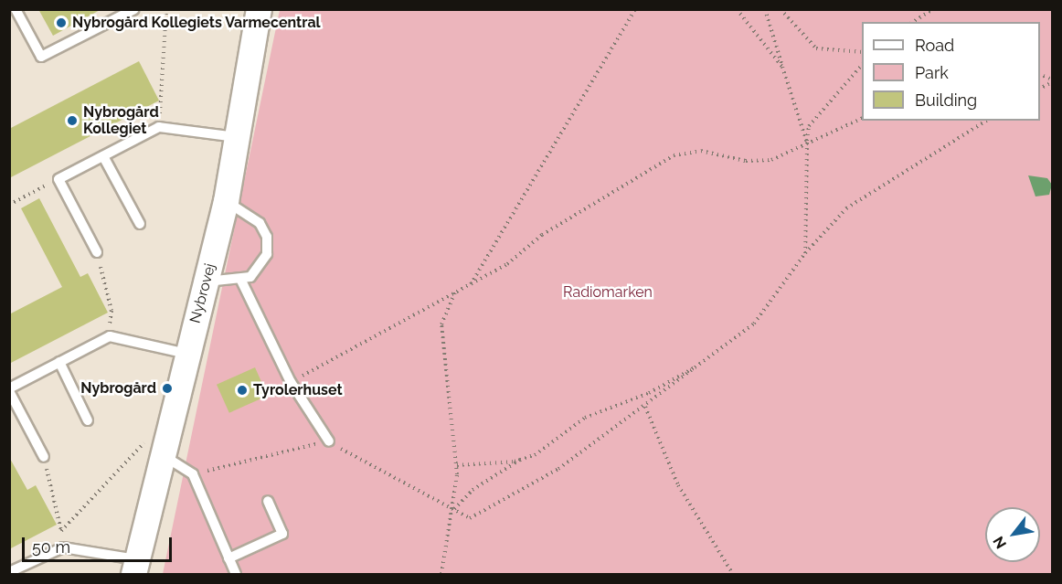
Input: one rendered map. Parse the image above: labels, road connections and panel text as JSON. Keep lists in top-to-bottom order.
{
  "streets": {
    "street": ["Nybrovej"]
  },
  "parks": ["Radiomarken"],
  "places": [
    "Nybrogård Kollegiets Varmecentral",
    "Nybrogård Kollegiet",
    "Nybrogård",
    "Tyrolerhuset"
  ],
  "legend": ["Road", "Park", "Building"],
  "scale_bar": "50 m",
  "north": "bottom left"
}
